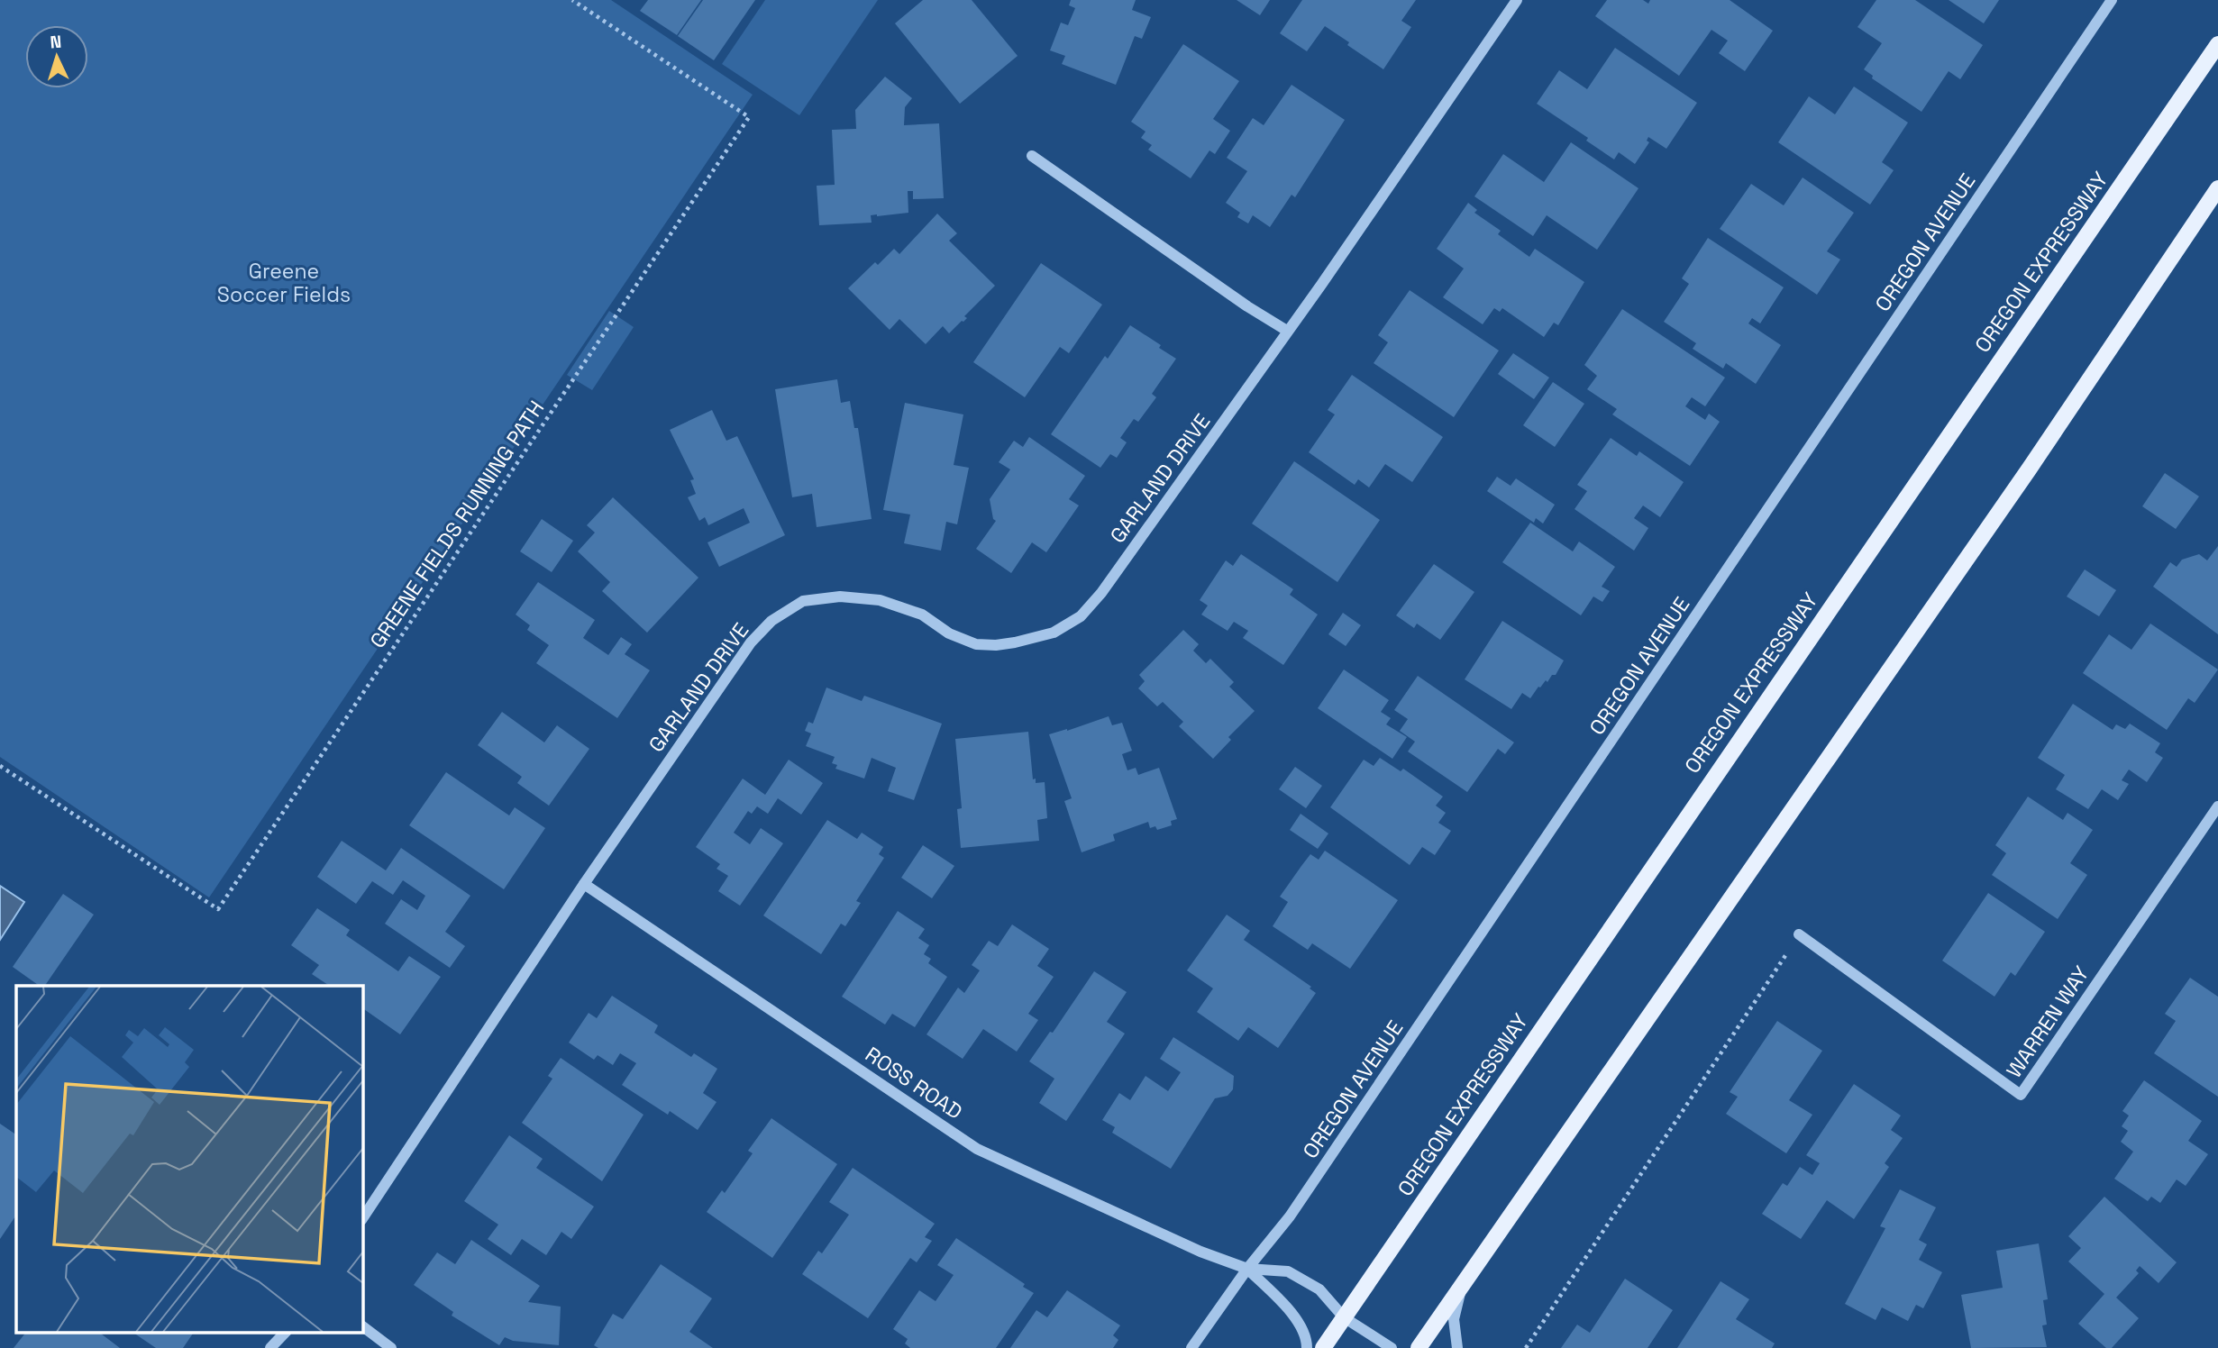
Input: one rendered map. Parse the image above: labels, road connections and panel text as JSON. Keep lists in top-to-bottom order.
{
  "streets": {
    "main road": ["OREGON EXPRESSWAY"],
    "street": [
      "OREGON AVENUE",
      "GARLAND DRIVE",
      "WARREN WAY",
      "ROSS ROAD"
    ],
    "path": ["GREENE FIELDS RUNNING PATH"]
  },
  "crossings": [
    ["OREGON AVENUE", "ROSS ROAD"],
    ["OREGON EXPRESSWAY", "ROSS ROAD"],
    ["GARLAND DRIVE", "ROSS ROAD"]
  ],
  "parks": ["Greene Soccer Fields"],
  "north": "top"
}
